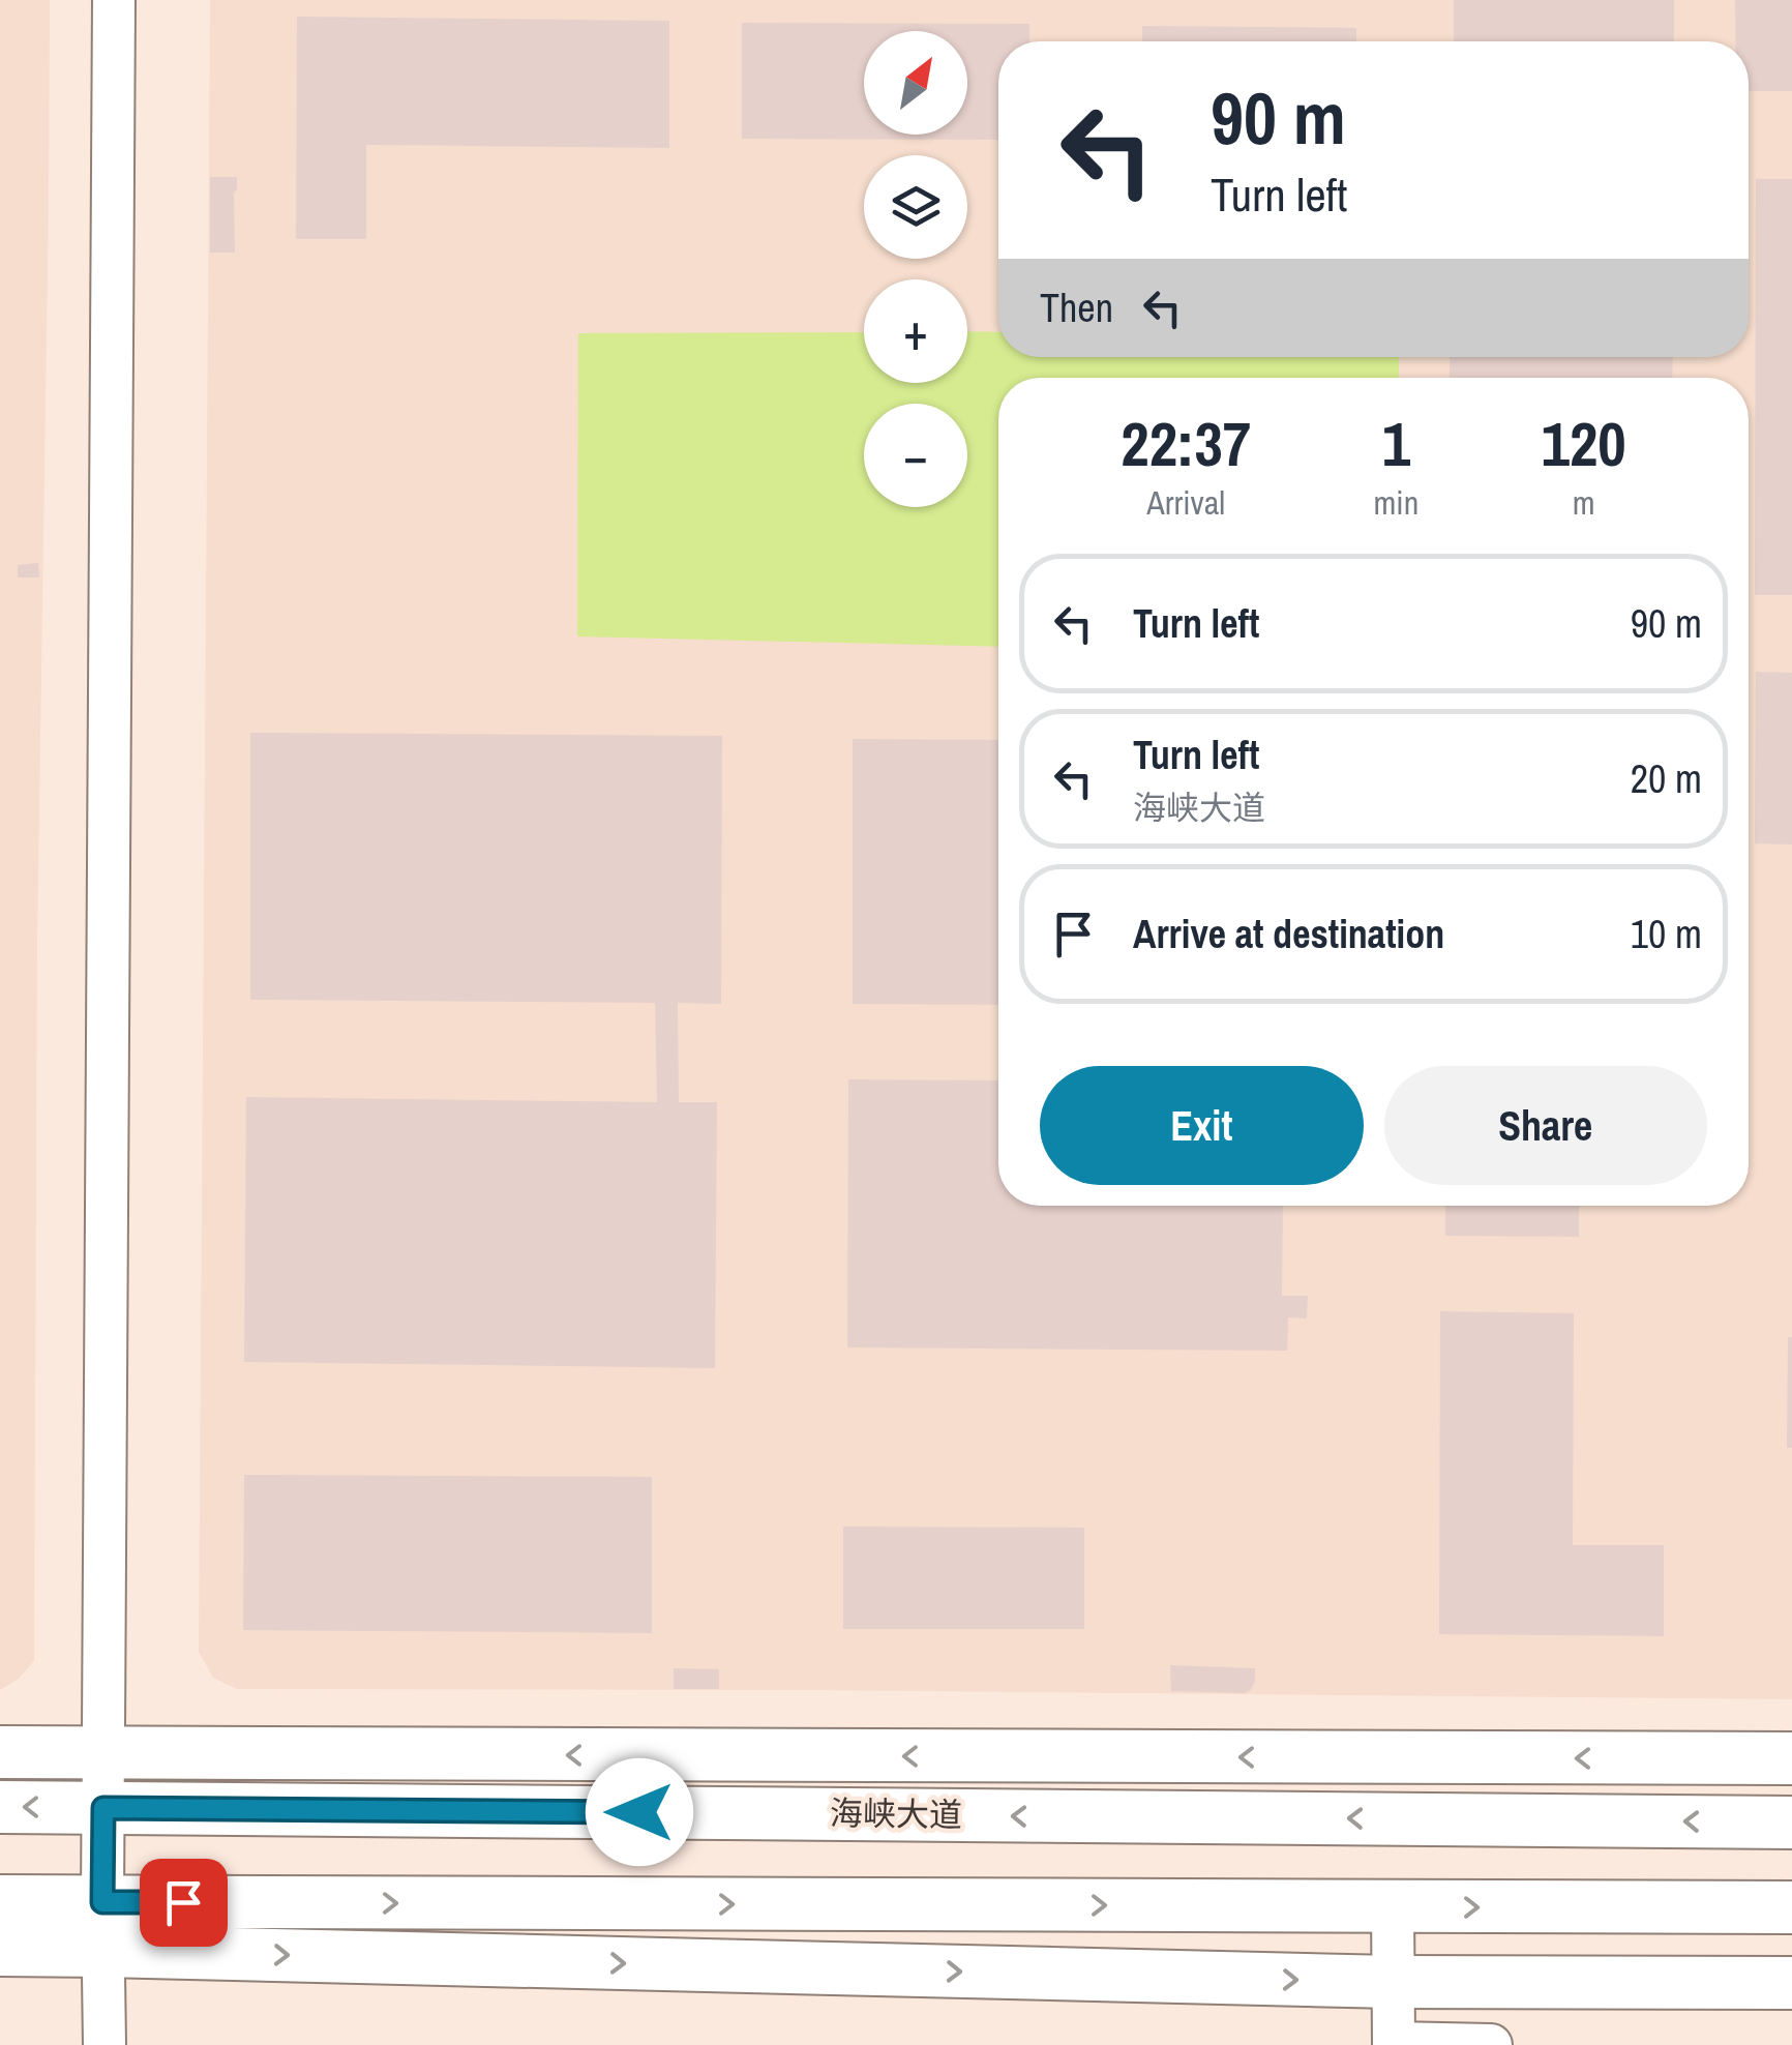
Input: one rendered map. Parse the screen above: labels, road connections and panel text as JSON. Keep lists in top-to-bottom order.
{
  "streets": {
    "main road": ["海峡大道"]
  },
  "north": "top right",
  "page": {
    "map_buttons": ["+", "−"],
    "turn": ["90 m", "Turn left"],
    "then": "Then",
    "eta": [
      "22:37",
      "Arrival",
      "1",
      "min",
      "120",
      "m"
    ],
    "list": [
      {
        "name": "Turn left",
        "value": "90 m"
      },
      {
        "name": "Turn left",
        "note": "海峡大道",
        "value": "20 m"
      },
      {
        "name": "Arrive at destination",
        "value": "10 m"
      }
    ],
    "buttons": ["Exit", "Share"]
  }
}
